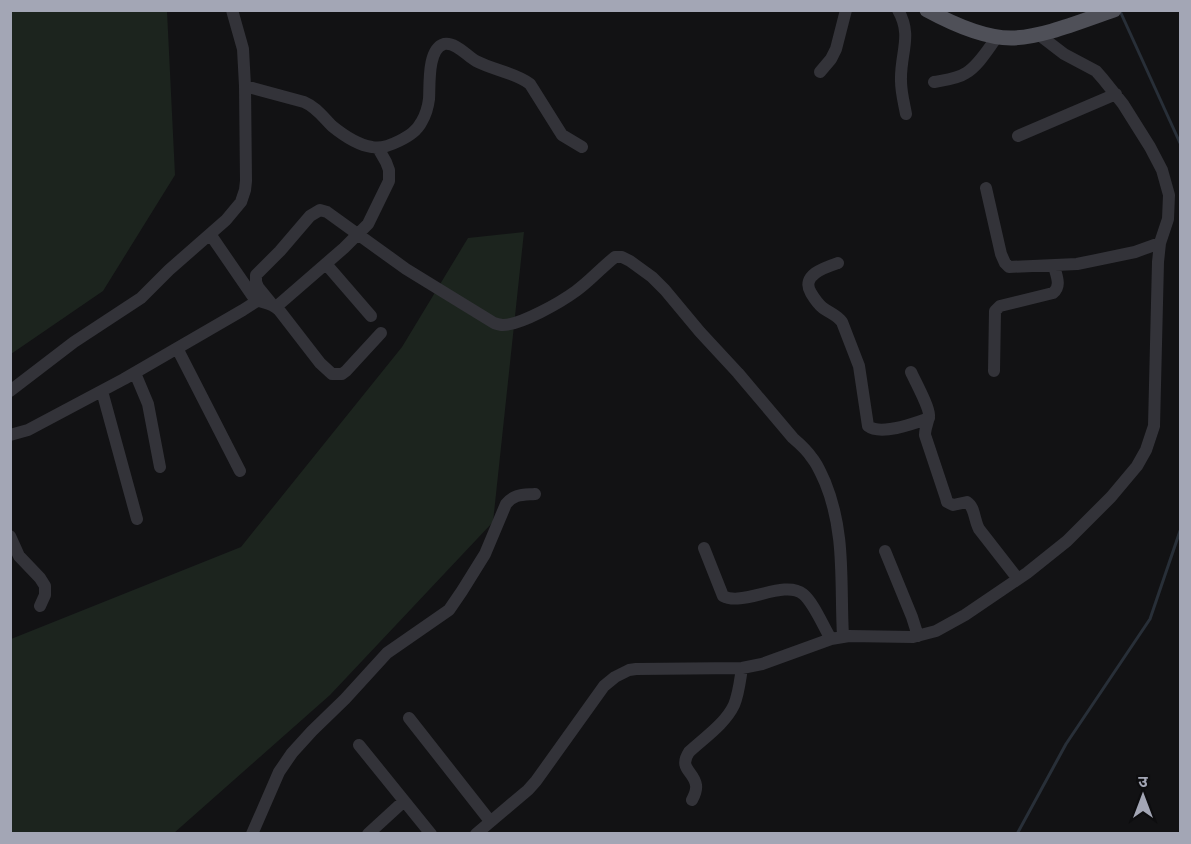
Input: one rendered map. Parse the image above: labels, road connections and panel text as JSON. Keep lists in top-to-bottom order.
{
  "north": "top"
}
